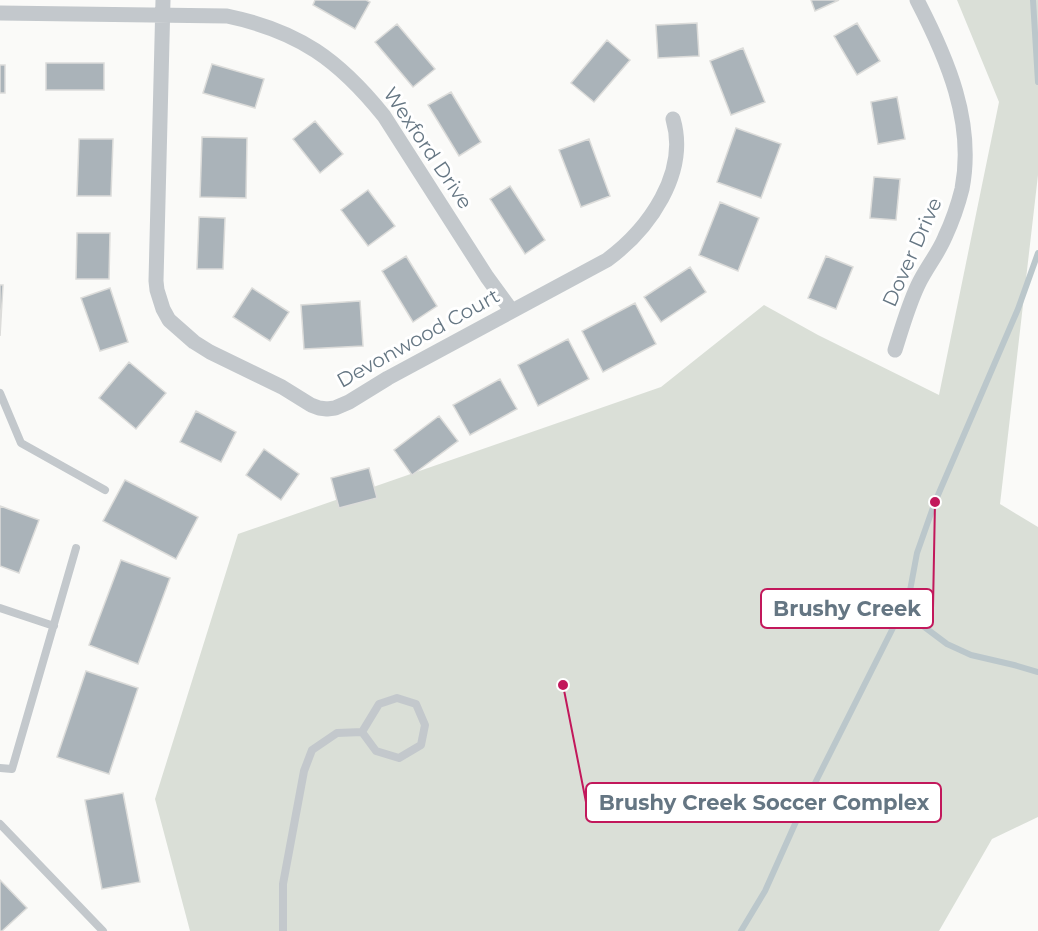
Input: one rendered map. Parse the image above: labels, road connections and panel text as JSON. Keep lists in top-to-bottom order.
{
  "streets": {
    "street": ["Wexford Drive", "Dover Drive", "Devonwood Court"]
  },
  "crossings": [
    ["Wexford Drive", "Devonwood Court"]
  ],
  "places": ["Brushy Creek", "Brushy Creek Soccer Complex"]
}
